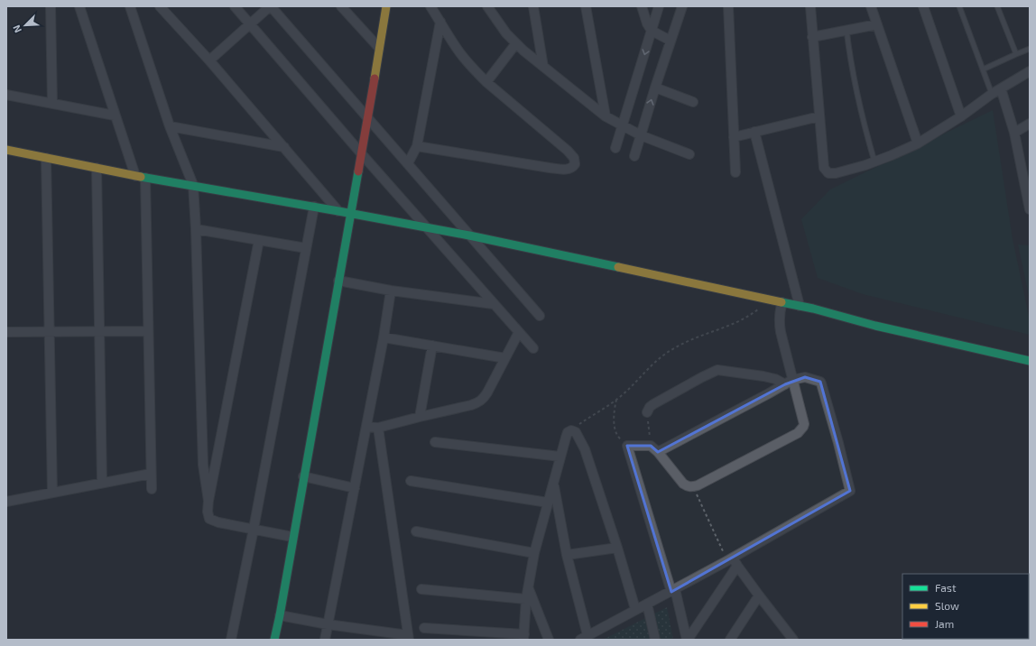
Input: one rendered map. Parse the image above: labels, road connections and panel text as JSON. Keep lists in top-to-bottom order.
{
  "legend": ["Fast", "Slow", "Jam"],
  "north": "bottom left"
}
